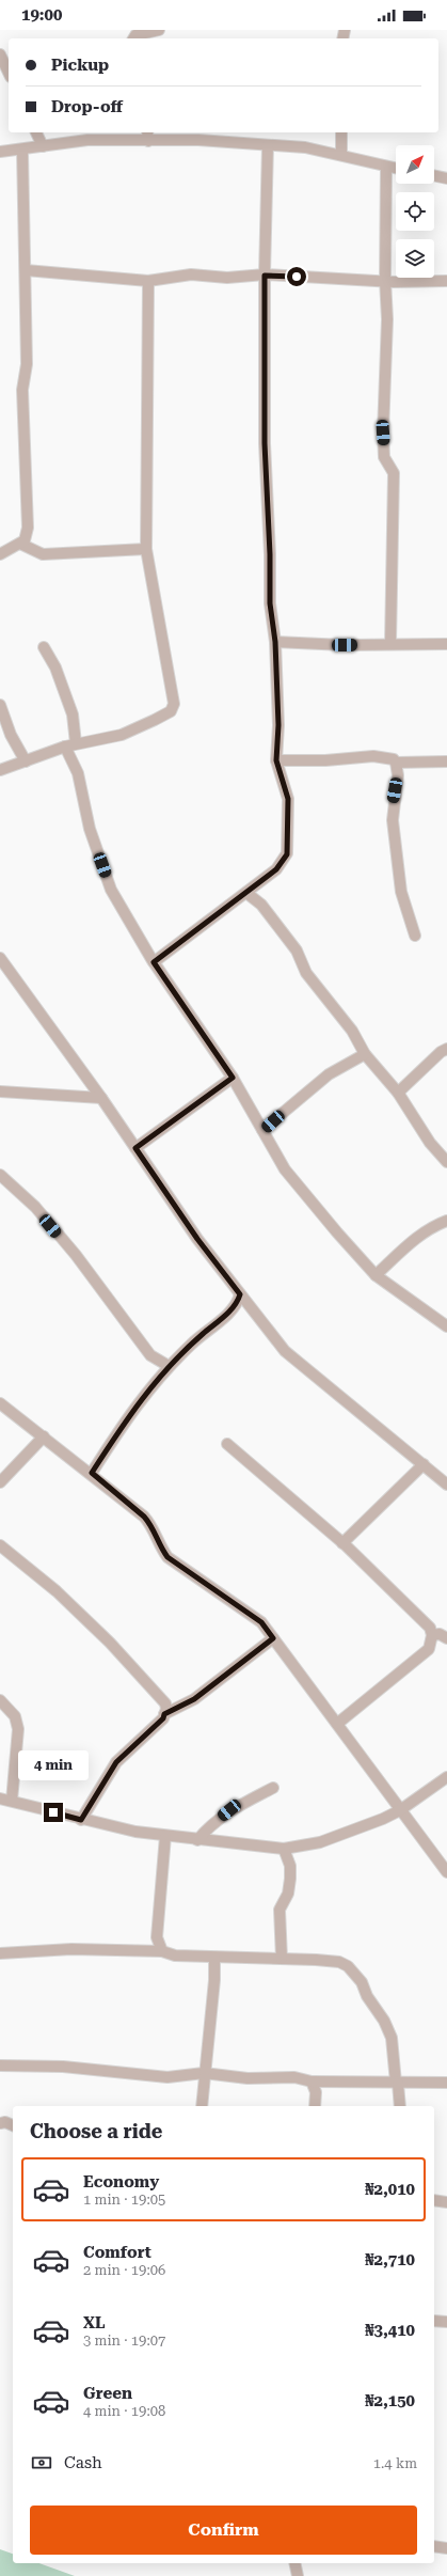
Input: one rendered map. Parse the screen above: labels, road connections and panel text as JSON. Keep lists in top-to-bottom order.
{
  "north": "top right",
  "page": {
    "status": "19:00",
    "banner": ["Pickup", "Drop-off"],
    "bubble": "4 min",
    "heading": "Choose a ride",
    "list": [
      {
        "name": "Economy",
        "note": "1 min · 19:05",
        "value": "₦2,010"
      },
      {
        "name": "Comfort",
        "note": "2 min · 19:06",
        "value": "₦2,710"
      },
      {
        "name": "XL",
        "note": "3 min · 19:07",
        "value": "₦3,410"
      },
      {
        "name": "Green",
        "note": "4 min · 19:08",
        "value": "₦2,150"
      }
    ],
    "pay": ["Cash", "1.4 km"],
    "buttons": "Confirm"
  }
}
